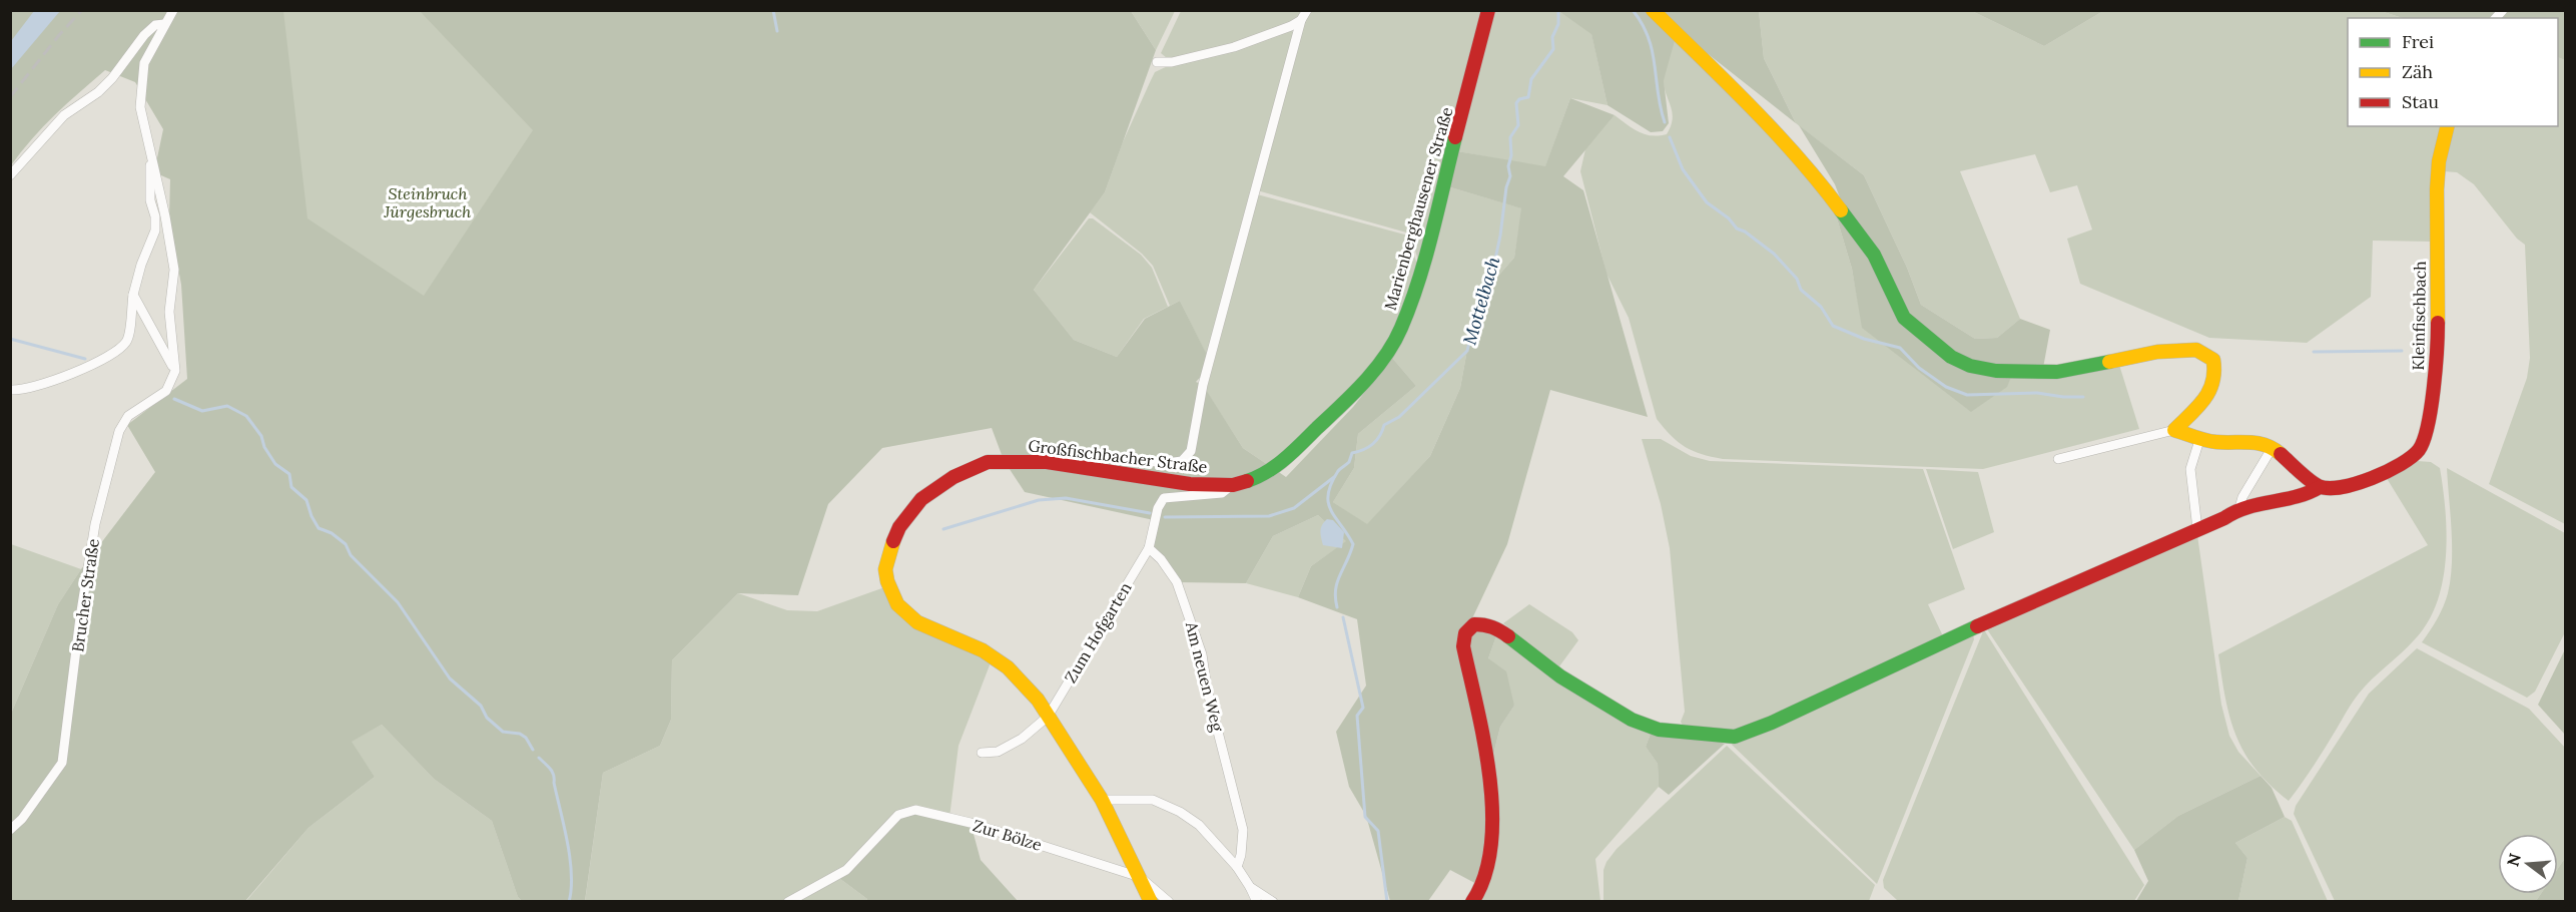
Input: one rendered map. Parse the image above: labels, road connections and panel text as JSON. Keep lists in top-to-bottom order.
{
  "streets": {
    "street": [
      "Marienberghausener Straße",
      "Kleinfischbach",
      "Großfischbacher Straße",
      "Brucher Straße",
      "Zum Hofgarten",
      "Am neuen Weg",
      "Zur Bölze"
    ]
  },
  "crossings": [
    ["Marienberghausener Straße", "Großfischbacher Straße"],
    ["Großfischbacher Straße", "Zum Hofgarten"],
    ["Großfischbacher Straße", "Zur Bölze"],
    ["Zum Hofgarten", "Am neuen Weg"]
  ],
  "water": ["Mottelbach"],
  "parks": ["Steinbruch Jürgesbruch"],
  "legend": ["Frei", "Zäh", "Stau"],
  "north": "left"
}
